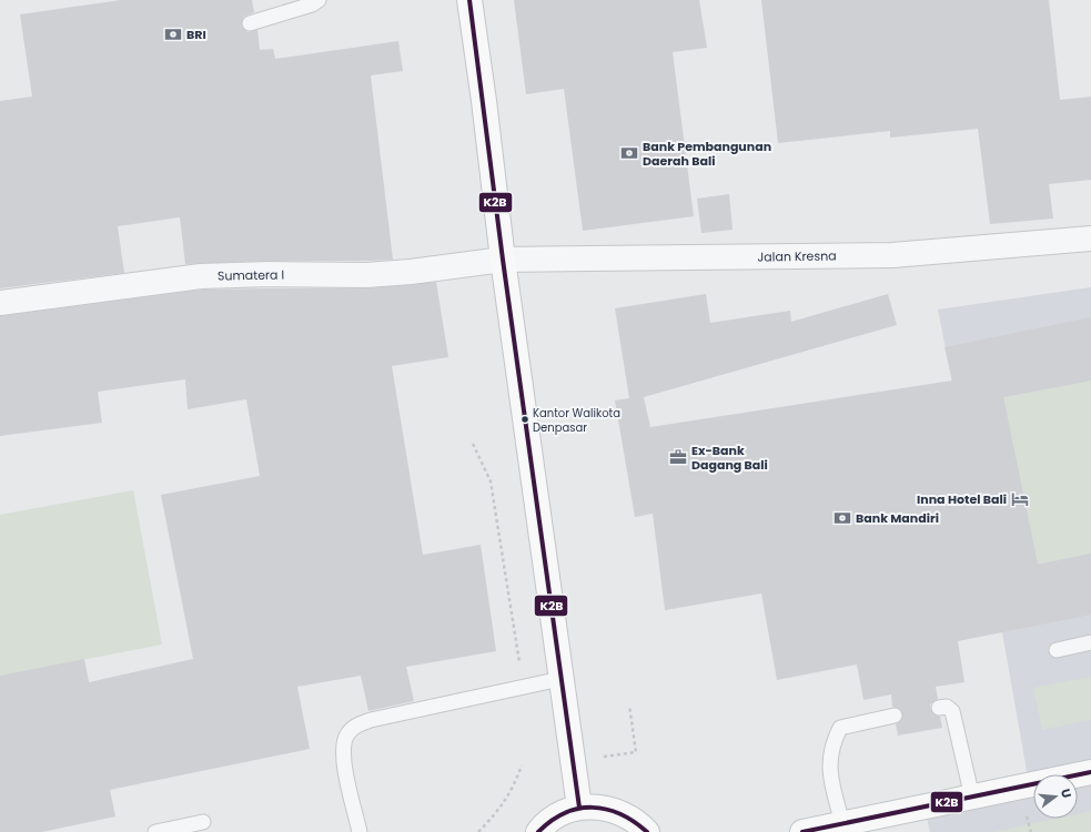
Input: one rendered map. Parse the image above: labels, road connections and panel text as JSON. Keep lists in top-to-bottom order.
{
  "streets": {
    "street": ["Jalan Kresna", "Sumatera I"]
  },
  "crossings": [
    ["Jalan Kresna", "Sumatera I"]
  ],
  "places": {
    "bank": ["BRI", "Bank Pembangunan Daerah Bali", "Bank Mandiri"],
    "other": ["Kantor Walikota Denpasar"],
    "office": ["Ex-Bank Dagang Bali"],
    "hotel": ["Inna Hotel Bali"]
  },
  "lines": ["transit line K2B"],
  "north": "right"
}
